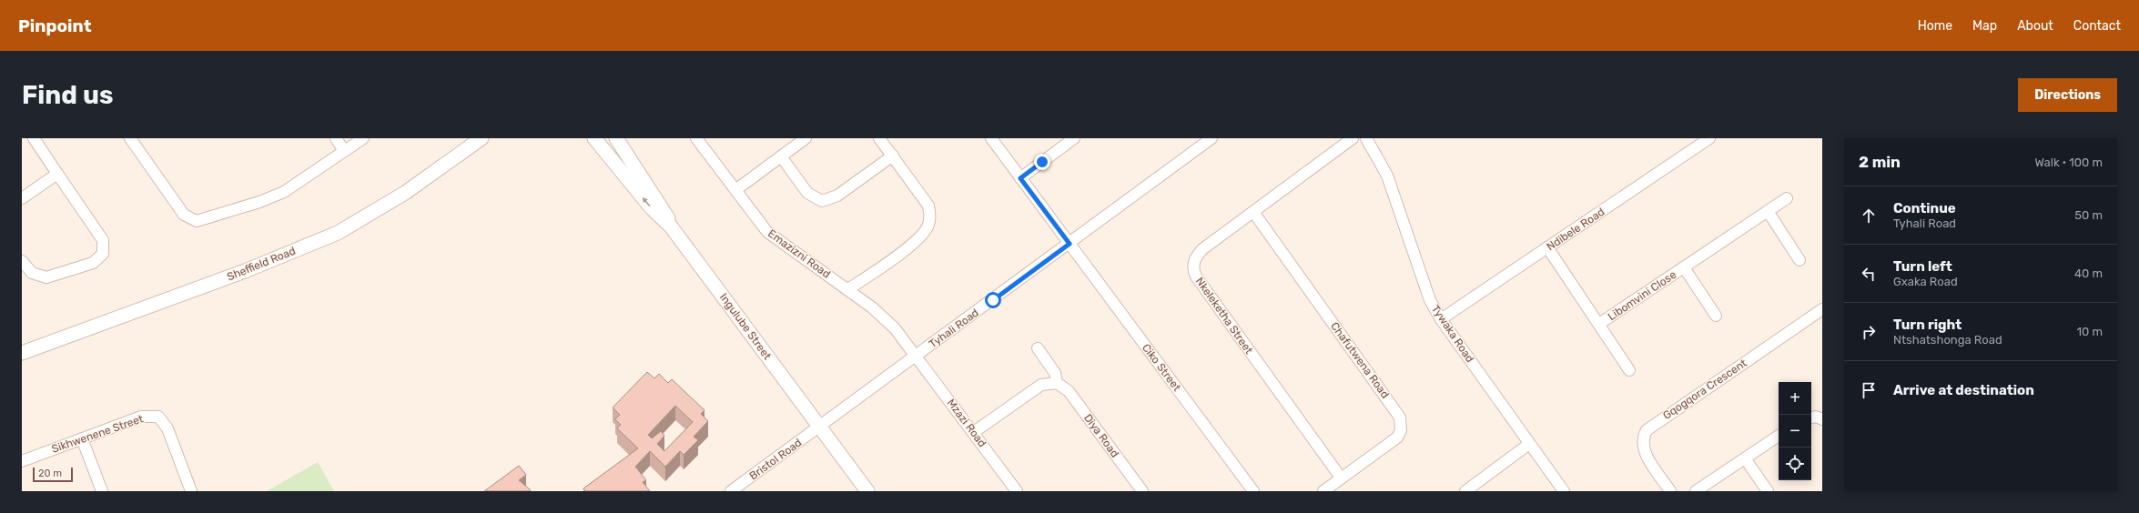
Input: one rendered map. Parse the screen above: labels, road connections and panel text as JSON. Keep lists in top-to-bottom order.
{
  "streets": {
    "street": [
      "Ndibele Road",
      "Emazizni Road",
      "Sheffield Road",
      "Libomvini Close",
      "Nkeleketha Street",
      "Ingulube Street",
      "Tyhali Road",
      "Tywaka Road",
      "Chafutwena Road",
      "Ciko Street",
      "Gqogqora Crescent",
      "Mzazi Road",
      "Sikhwenene Street",
      "Diya Road",
      "Bristol Road"
    ]
  },
  "crossings": [
    ["Ndibele Road", "Libomvini Close"],
    ["Ndibele Road", "Tywaka Road"],
    ["Emazizni Road", "Tyhali Road"],
    ["Emazizni Road", "Mzazi Road"],
    ["Nkeleketha Street", "Chafutwena Road"],
    ["Ingulube Street", "Tyhali Road"],
    ["Ingulube Street", "Bristol Road"],
    ["Tyhali Road", "Ciko Street"],
    ["Tyhali Road", "Mzazi Road"],
    ["Tyhali Road", "Bristol Road"]
  ],
  "scale_bar": "20 m",
  "page": {
    "header": "Pinpoint",
    "nav": [
      "Home",
      "Map",
      "About",
      "Contact"
    ],
    "buttons": "Directions",
    "title": "Find us",
    "heading": ["2 min", "Walk · 100 m"],
    "list": [
      ["Continue", "Tyhali Road", "50 m"],
      ["Turn left", "Gxaka Road", "40 m"],
      ["Turn right", "Ntshatshonga Road", "10 m"],
      "Arrive at destination"
    ],
    "map_buttons": ["+", "−"],
    "scale": "20 m"
  }
}
